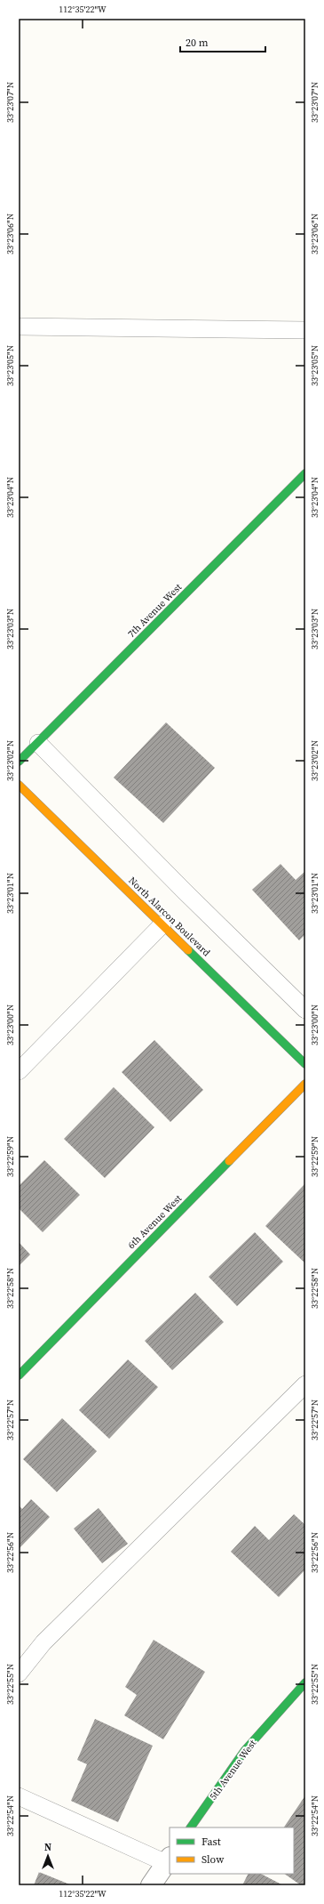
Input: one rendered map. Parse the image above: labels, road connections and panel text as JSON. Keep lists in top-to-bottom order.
{
  "streets": {
    "street": [
      "7th Avenue West",
      "North Alarcon Boulevard",
      "6th Avenue West",
      "5th Avenue West"
    ]
  },
  "legend": ["Fast", "Slow"],
  "scale_bar": "20 m",
  "north": "top",
  "coordinates": [
    "112°35'22\"W",
    "33°23'07\"N",
    "33°23'06\"N",
    "33°23'05\"N",
    "33°23'04\"N",
    "33°23'03\"N",
    "33°23'02\"N",
    "33°23'01\"N",
    "33°23'00\"N",
    "33°22'59\"N",
    "33°22'58\"N",
    "33°22'57\"N",
    "33°22'56\"N",
    "33°22'55\"N",
    "33°22'54\"N"
  ]
}
